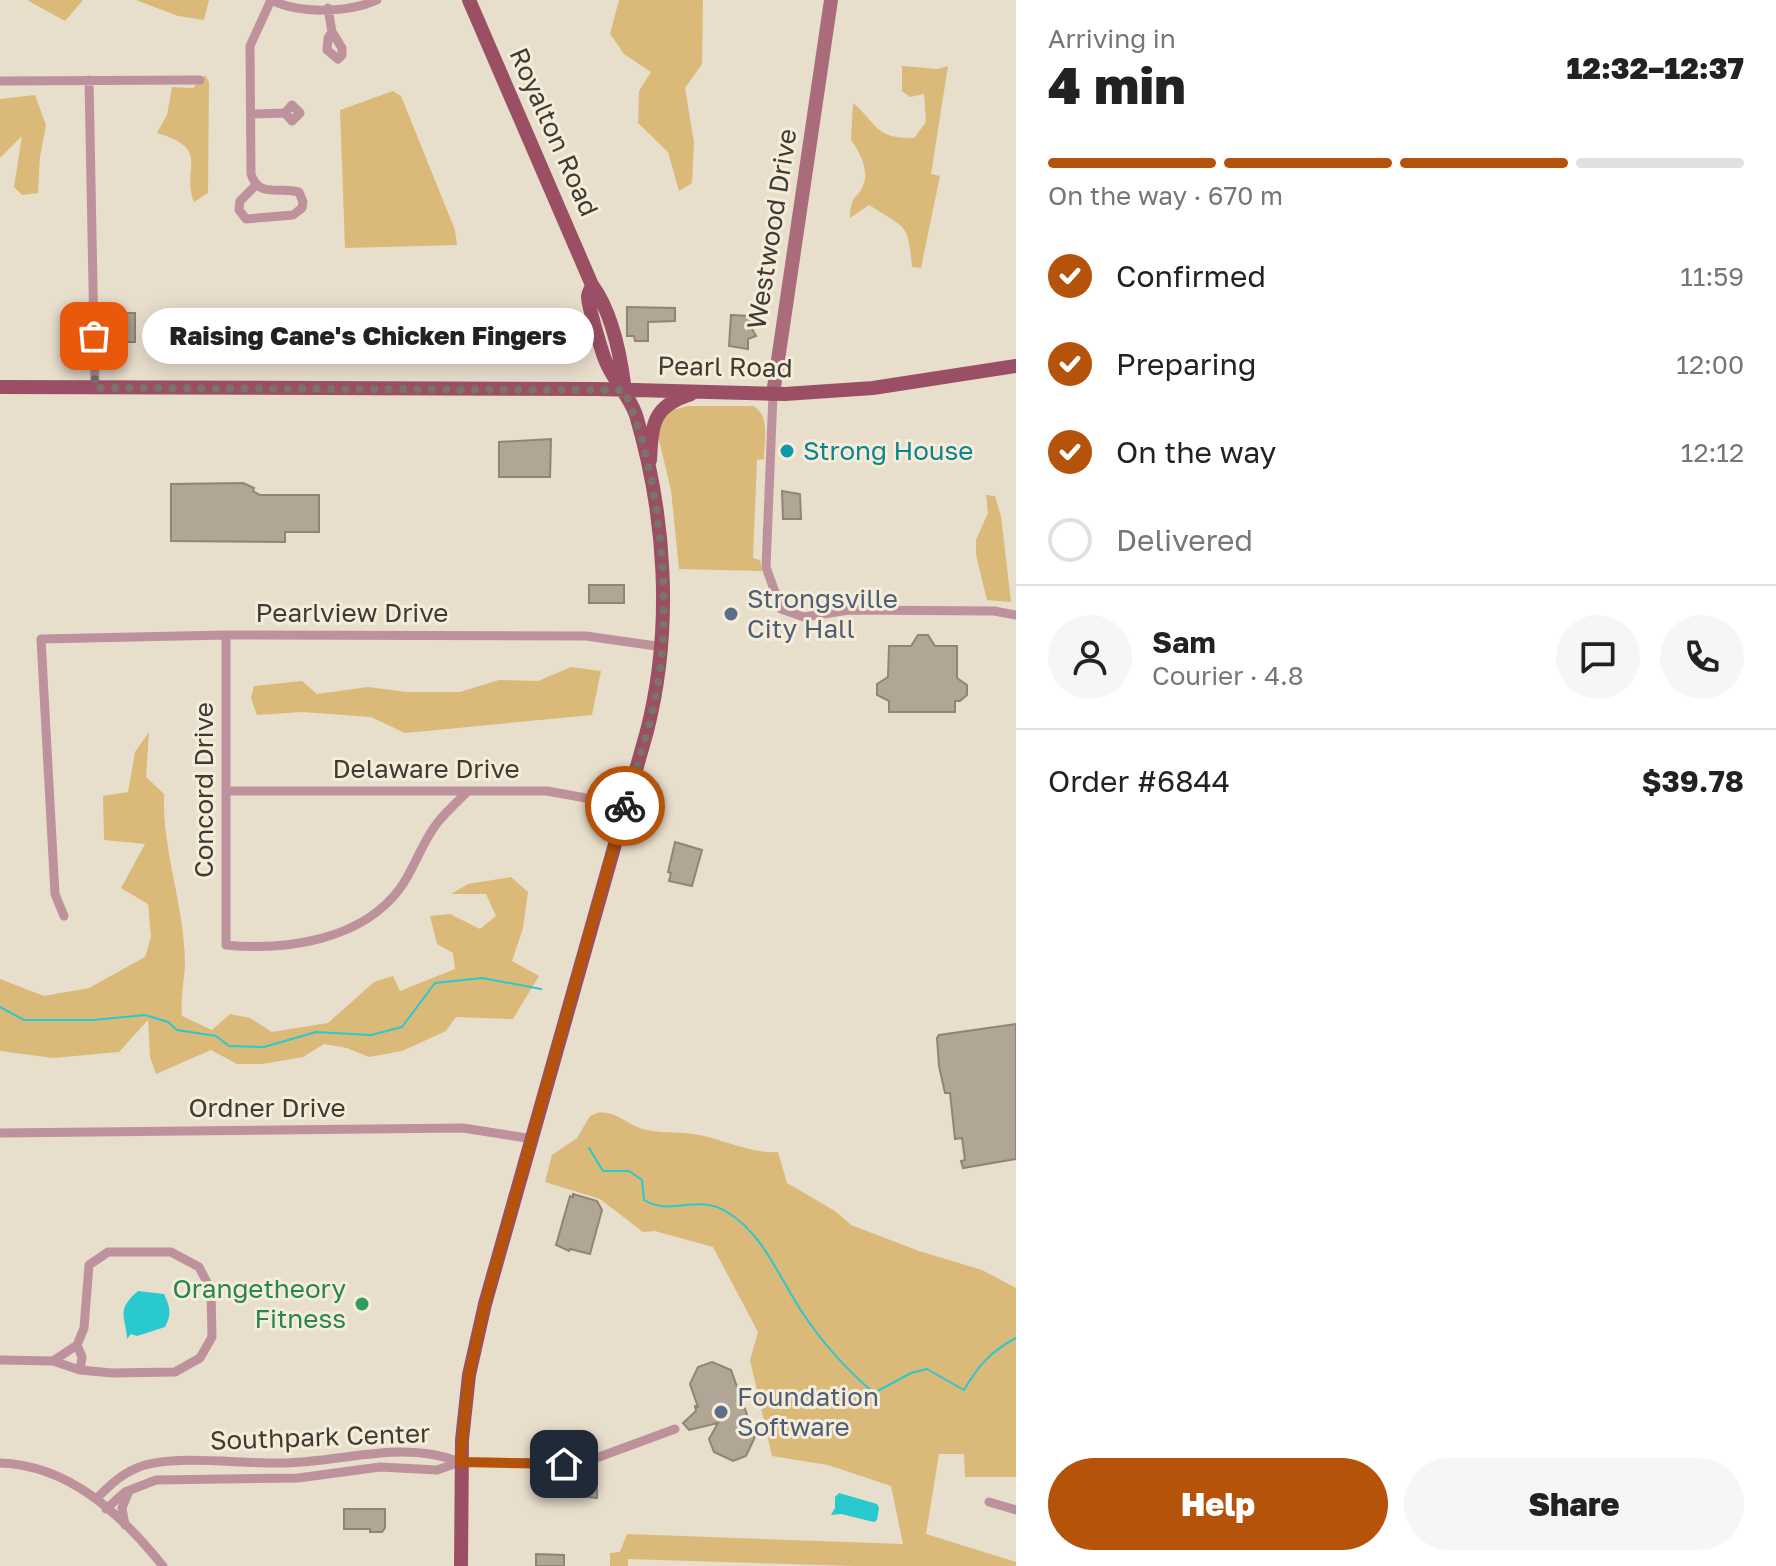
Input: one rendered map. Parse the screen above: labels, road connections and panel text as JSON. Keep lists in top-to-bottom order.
{
  "streets": {
    "main road": ["Royalton Road", "Pearl Road"],
    "street": [
      "Westwood Drive",
      "Pearlview Drive",
      "Delaware Drive",
      "Concord Drive",
      "Ordner Drive",
      "Southpark Center"
    ]
  },
  "crossings": [
    ["Royalton Road", "Pearl Road"],
    ["Royalton Road", "Pearlview Drive"],
    ["Royalton Road", "Delaware Drive"],
    ["Royalton Road", "Ordner Drive"],
    ["Royalton Road", "Southpark Center"],
    ["Westwood Drive", "Pearl Road"],
    ["Pearlview Drive", "Concord Drive"],
    ["Delaware Drive", "Concord Drive"]
  ],
  "places": [
    "Raising Cane's Chicken Fingers",
    "Strong House",
    "Strongsville City Hall",
    "Orangetheory Fitness",
    "Foundation Software"
  ],
  "page": {
    "heading": ["4 min", "Arriving in", "12:32–12:37"],
    "panel": [
      "Sam",
      "Courier · 4.8",
      "Order #6844",
      "$39.78"
    ],
    "bar": "On the way · 670 m",
    "list": [
      ["Confirmed", "11:59"],
      ["Preparing", "12:00"],
      ["On the way", "12:12"],
      "Delivered"
    ],
    "bubble": "Raising Cane's Chicken Fingers",
    "buttons": ["Help", "Share"]
  }
}
